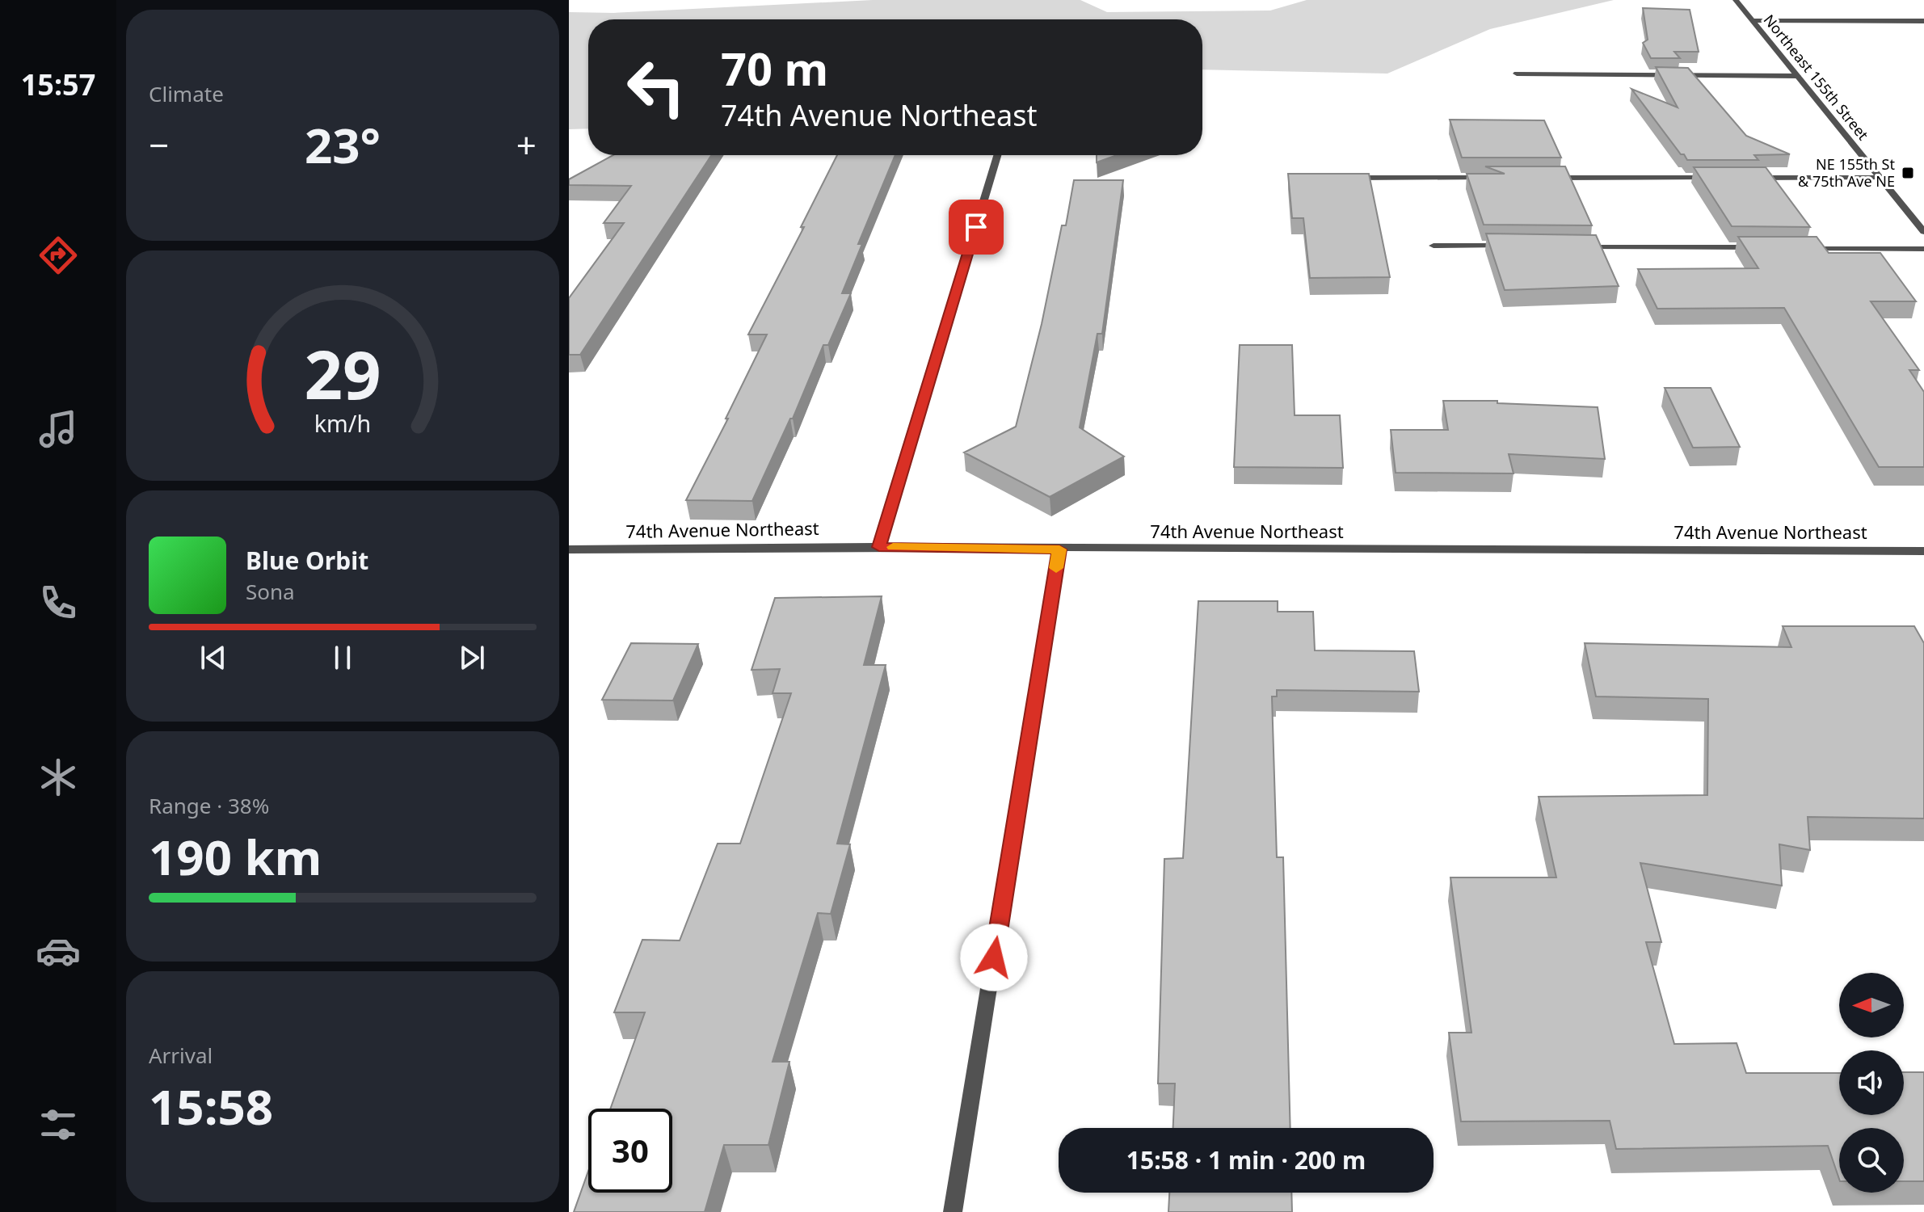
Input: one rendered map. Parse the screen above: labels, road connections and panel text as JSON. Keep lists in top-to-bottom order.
{
  "streets": {
    "street": ["Northeast 155th Street", "74th Avenue Northeast"]
  },
  "places": {
    "transit": ["NE 155th St & 75th Ave NE"]
  },
  "north": "left",
  "page": {
    "tabs": "15:57",
    "tile": [
      "Climate",
      ["Range · 38%", "190 km"],
      ["Arrival", "15:58"]
    ],
    "turn": ["70 m", "74th Avenue Northeast"],
    "heat": ["−", "23°", "+"],
    "song": ["Blue Orbit", "Sona"],
    "limit": "30",
    "trip": "15:58 · 1 min · 200 m",
    "gauge": ["29", "km/h"]
  }
}
